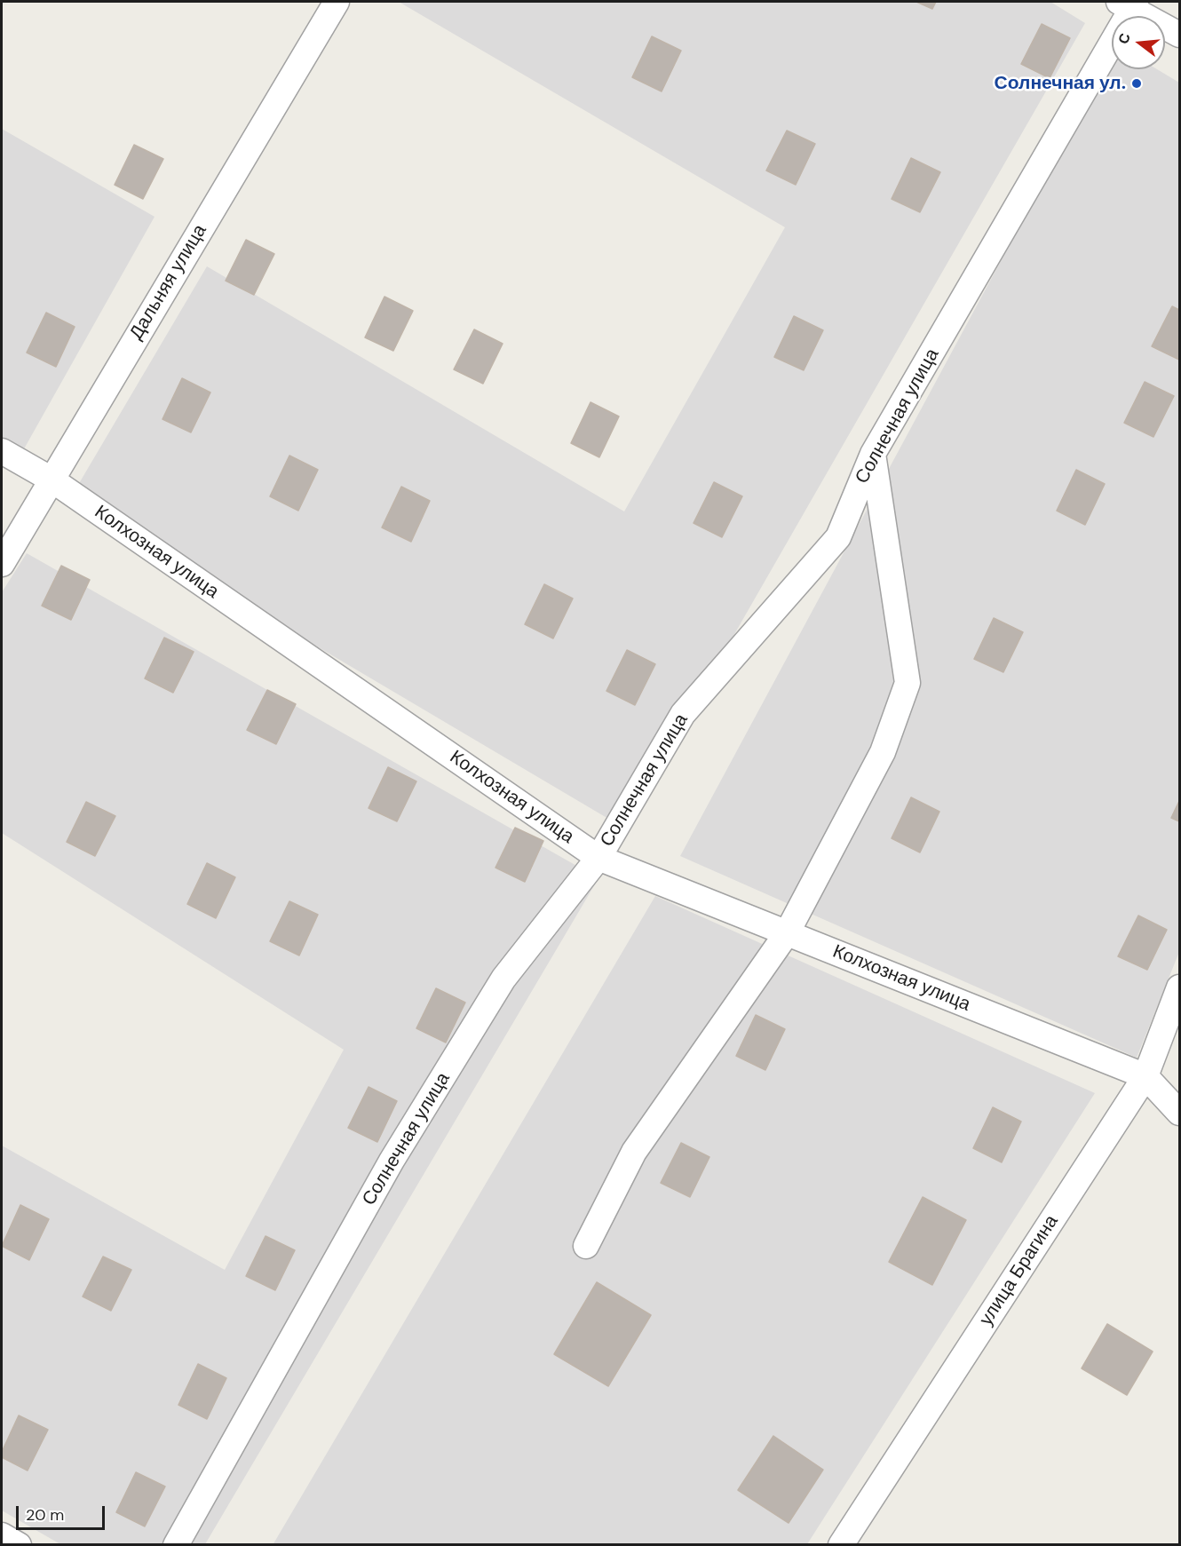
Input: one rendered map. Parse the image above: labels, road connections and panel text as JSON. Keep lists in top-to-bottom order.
{
  "streets": {
    "street": [
      "Дальняя улица",
      "Солнечная улица",
      "Колхозная улица",
      "улица Брагина"
    ]
  },
  "crossings": [
    ["Дальняя улица", "Колхозная улица"],
    ["Солнечная улица", "Колхозная улица"],
    ["Колхозная улица", "улица Брагина"]
  ],
  "places": ["Солнечная ул."],
  "scale_bar": "20 m",
  "north": "left"
}
